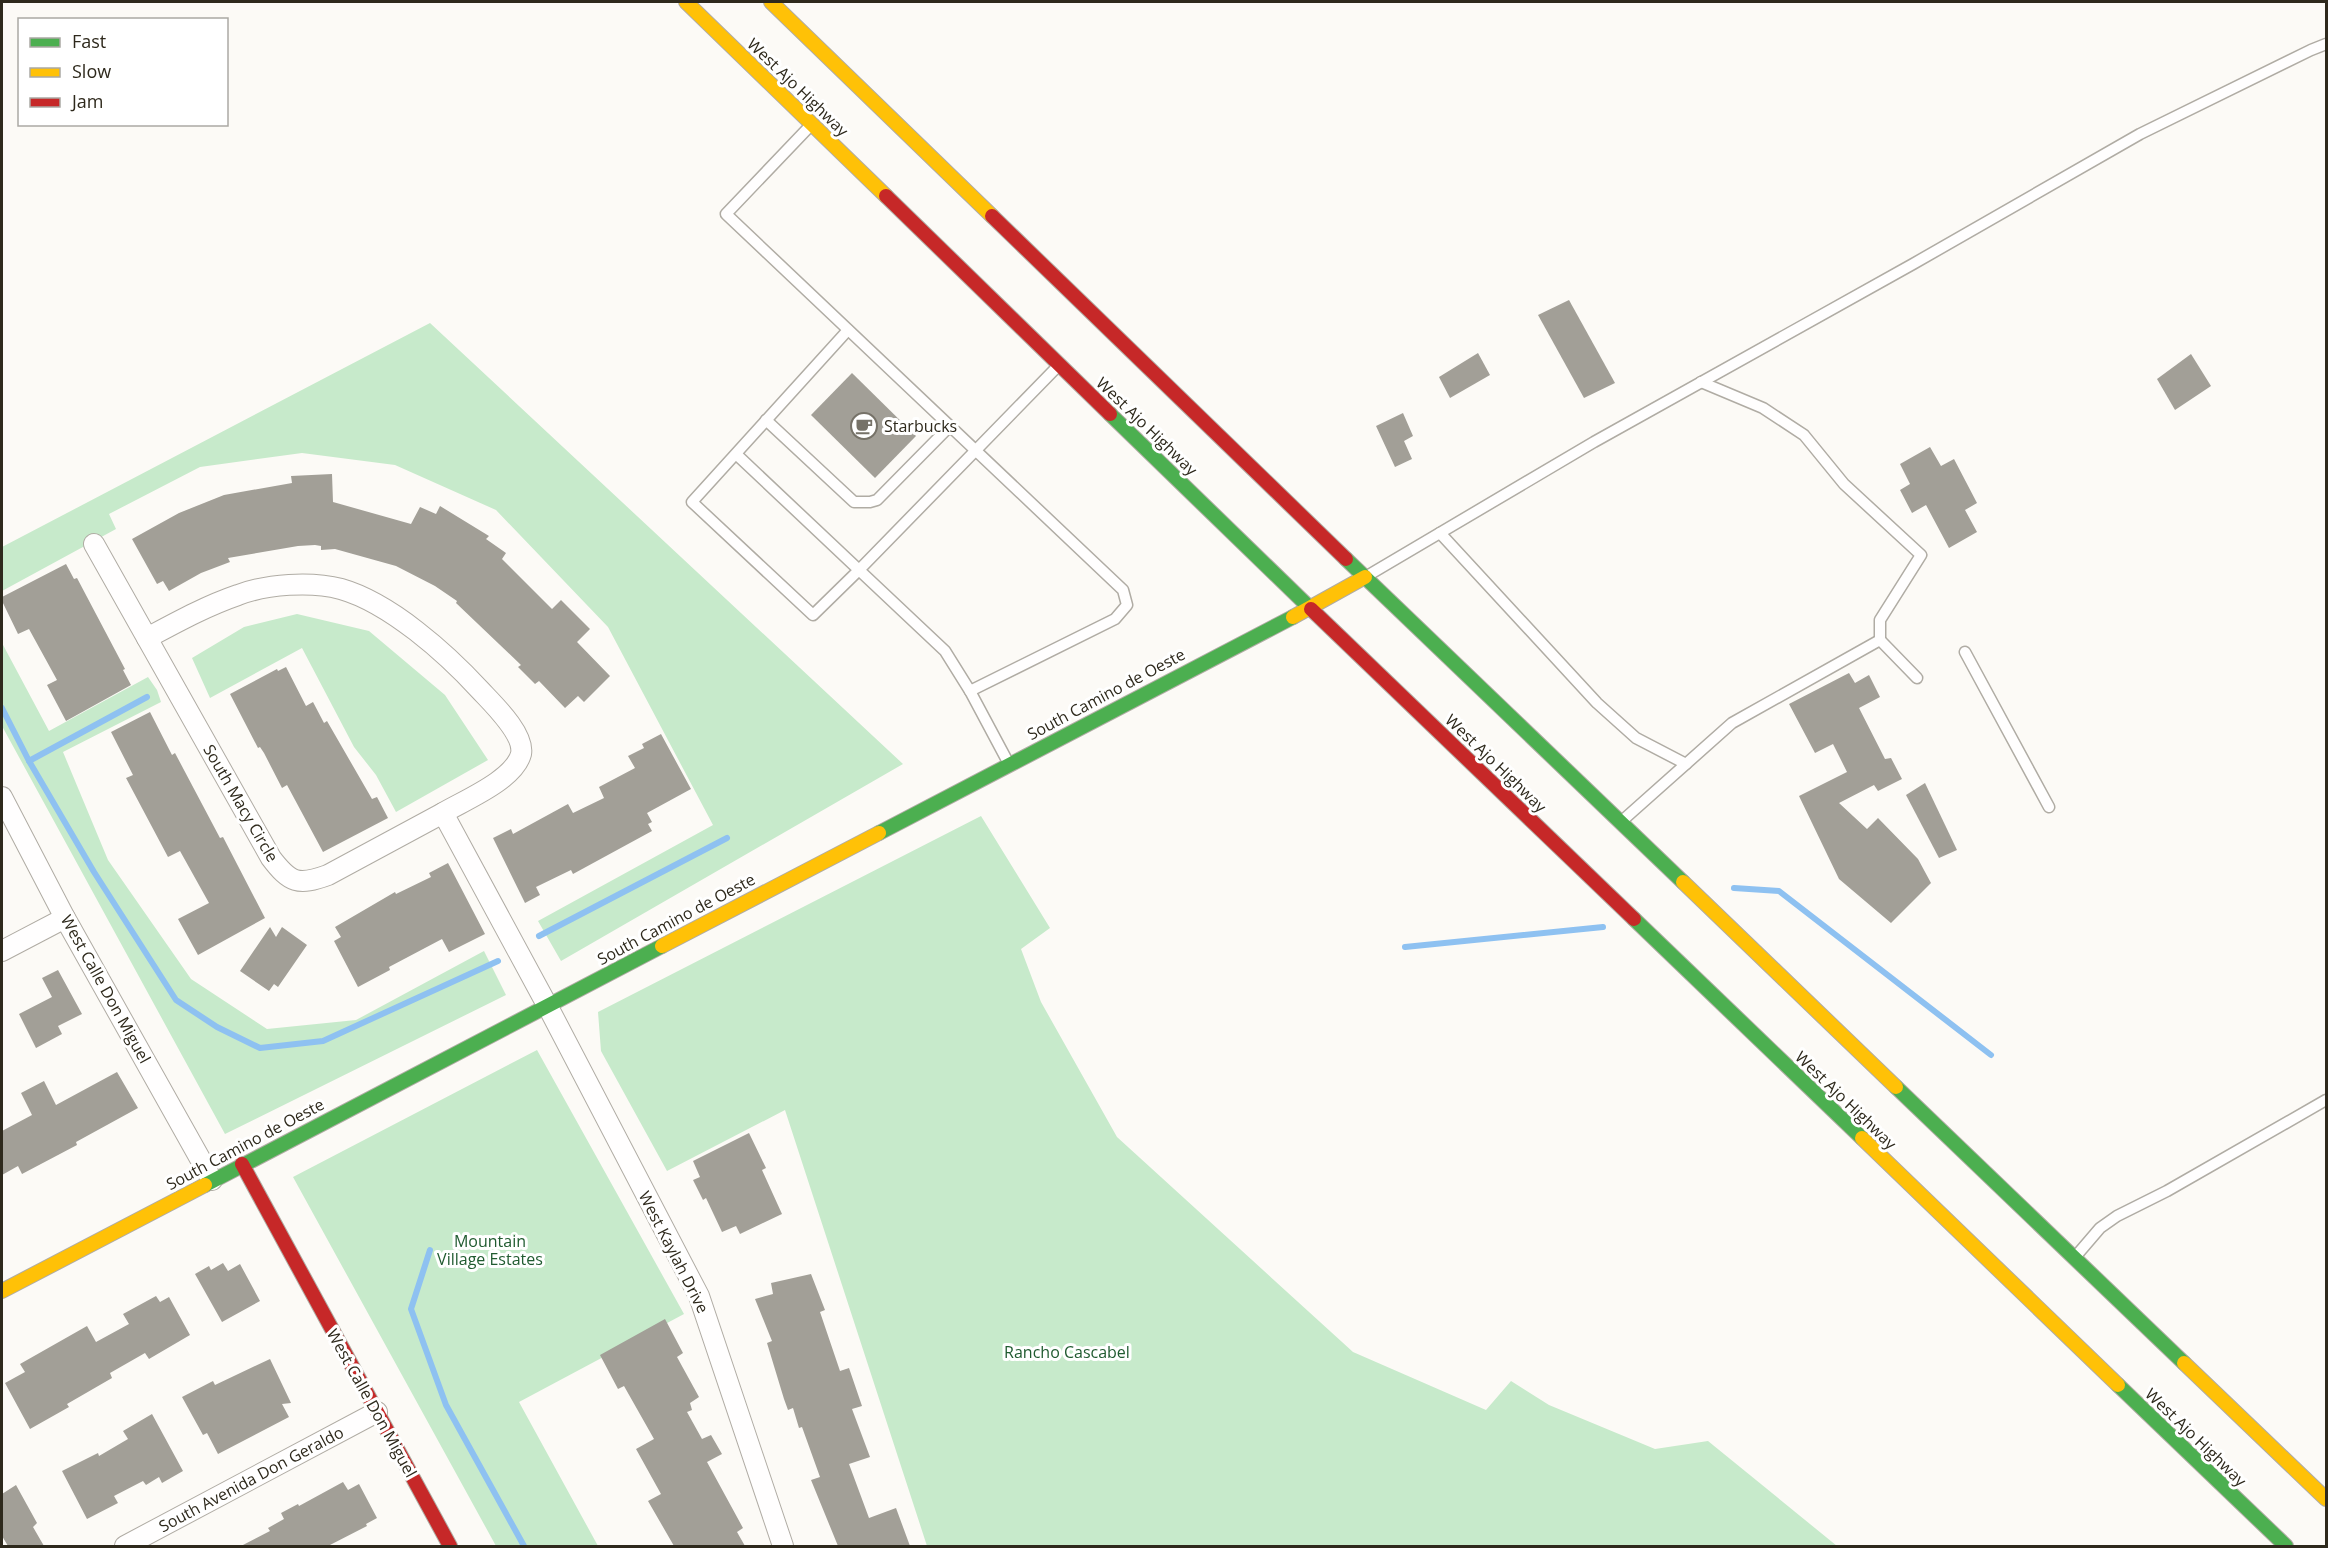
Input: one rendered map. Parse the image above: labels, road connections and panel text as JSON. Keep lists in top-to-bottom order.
{
  "streets": {
    "main road": ["West Ajo Highway", "South Camino de Oeste", "West Calle Don Miguel"],
    "street": ["South Macy Circle", "West Kaylah Drive", "South Avenida Don Geraldo"]
  },
  "crossings": [
    ["West Ajo Highway", "South Camino de Oeste"],
    ["South Camino de Oeste", "West Calle Don Miguel"],
    ["South Camino de Oeste", "West Kaylah Drive"],
    ["West Calle Don Miguel", "South Avenida Don Geraldo"]
  ],
  "parks": ["Mountain Village Estates", "Rancho Cascabel"],
  "places": {
    "cafe": ["Starbucks"]
  },
  "legend": ["Fast", "Slow", "Jam"]
}
